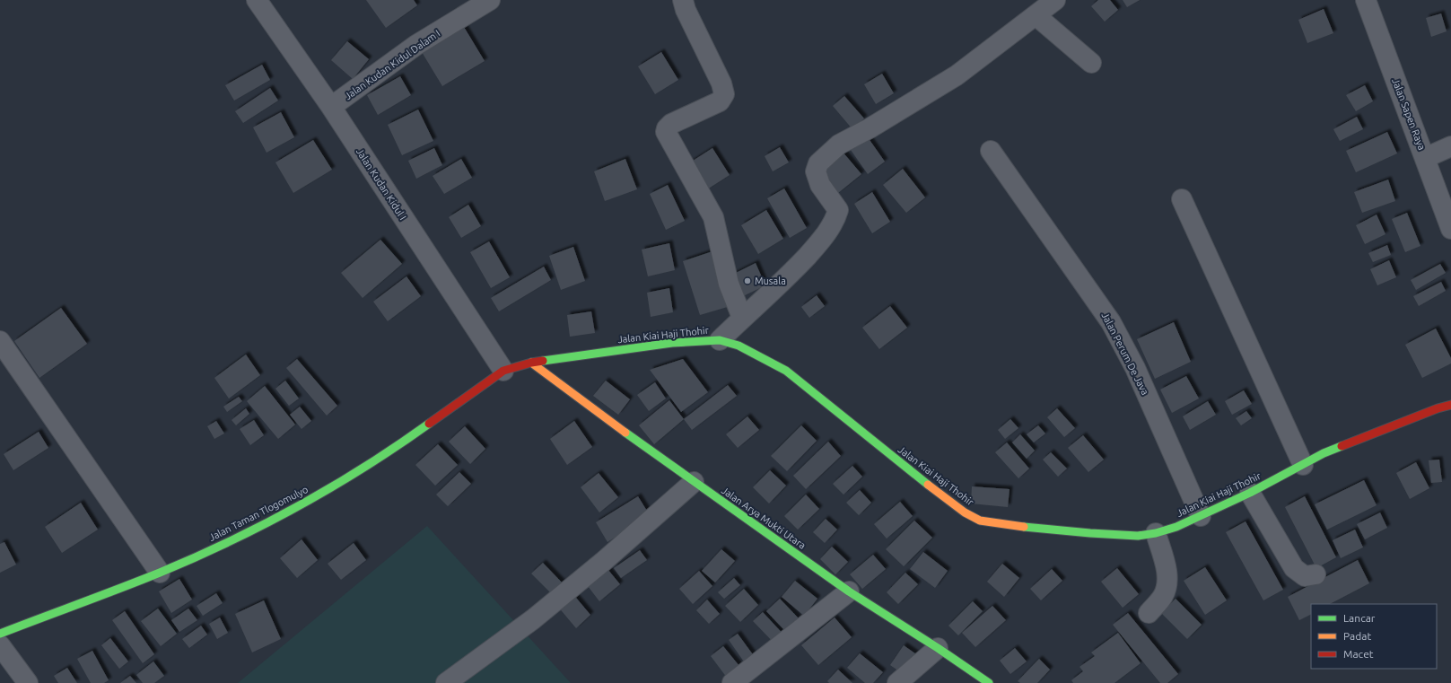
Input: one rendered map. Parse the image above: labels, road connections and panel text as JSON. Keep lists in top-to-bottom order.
{
  "streets": {
    "street": [
      "Jalan Kudan Kidul Dalam I",
      "Jalan Sapen Raya",
      "Jalan Kudan Kidul I",
      "Jalan Kiai Haji Thohir",
      "Jalan Perum De Java",
      "Jalan Taman Tlogomulyo",
      "Jalan Arya Mukti Utara"
    ]
  },
  "crossings": [
    ["Jalan Kudan Kidul Dalam I", "Jalan Kudan Kidul I"],
    ["Jalan Kudan Kidul I", "Jalan Kiai Haji Thohir"],
    ["Jalan Kudan Kidul I", "Jalan Taman Tlogomulyo"],
    ["Jalan Kiai Haji Thohir", "Jalan Perum De Java"],
    ["Jalan Kiai Haji Thohir", "Jalan Taman Tlogomulyo"],
    ["Jalan Kiai Haji Thohir", "Jalan Arya Mukti Utara"]
  ],
  "places": ["Musala"],
  "legend": ["Lancar", "Padat", "Macet"]
}
